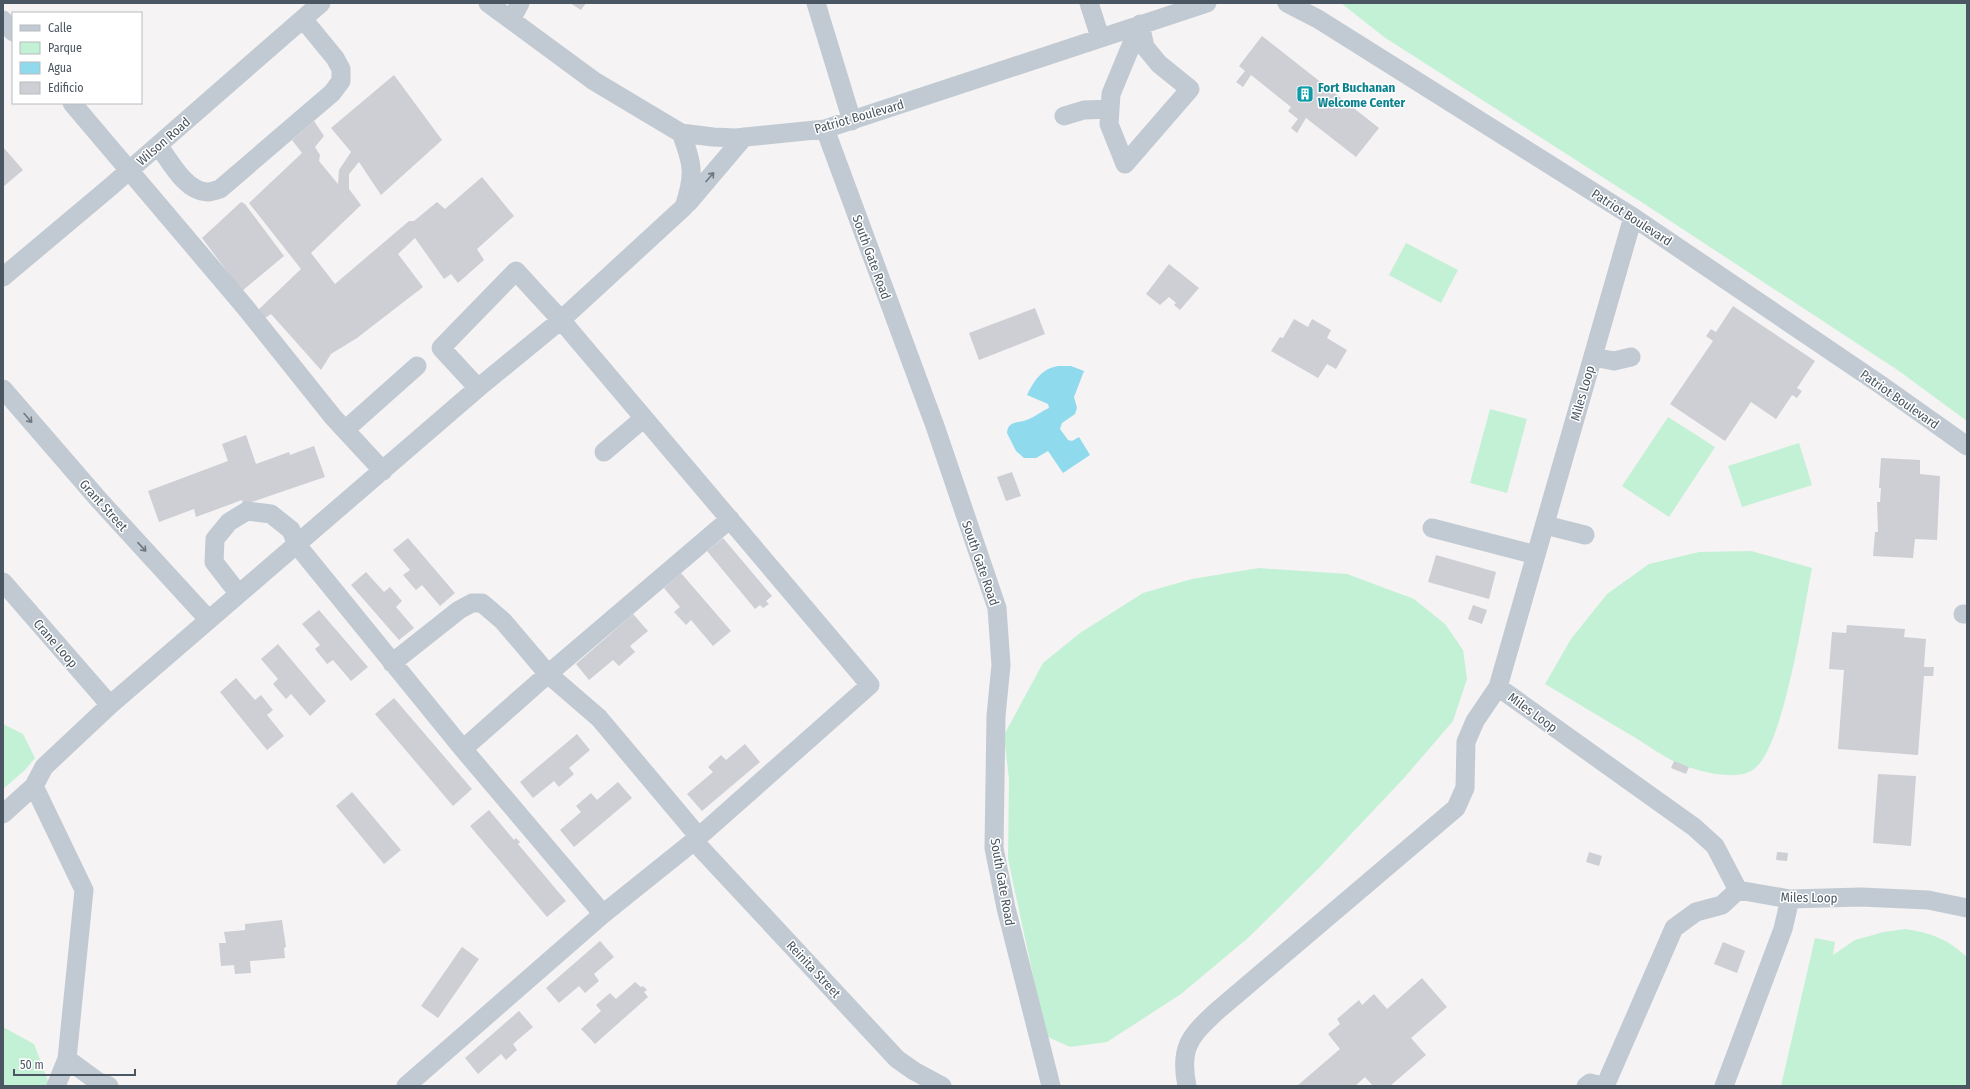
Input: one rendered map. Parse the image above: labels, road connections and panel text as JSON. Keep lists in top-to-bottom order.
{
  "streets": {
    "street": [
      "Patriot Boulevard",
      "Wilson Road",
      "South Gate Road",
      "Miles Loop",
      "Grant Street",
      "Crane Loop",
      "Reinita Street"
    ]
  },
  "crossings": [
    ["Patriot Boulevard", "South Gate Road"],
    ["Patriot Boulevard", "Miles Loop"]
  ],
  "one_way": ["Grant Street"],
  "places": {
    "building": ["Fort Buchanan Welcome Center"]
  },
  "legend": [
    "Calle",
    "Parque",
    "Agua",
    "Edificio"
  ],
  "scale_bar": "50 m"
}
